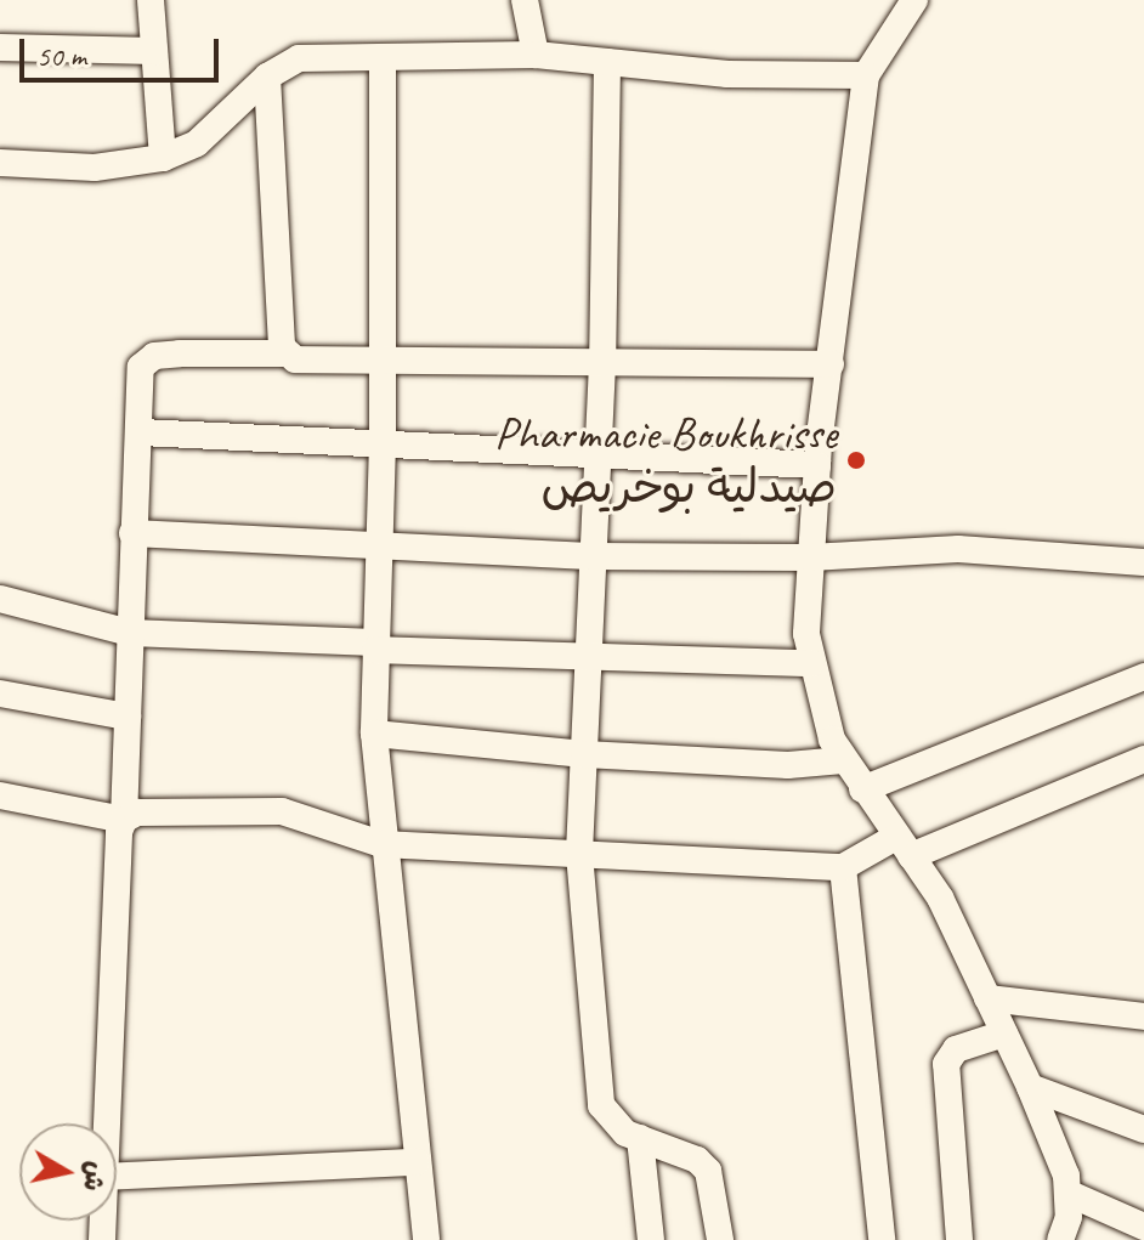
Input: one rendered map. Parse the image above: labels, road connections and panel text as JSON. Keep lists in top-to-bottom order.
{
  "places": ["Pharmacie Boukhrisse صيدلية بوخريص"],
  "scale_bar": "50 m",
  "north": "right"
}
